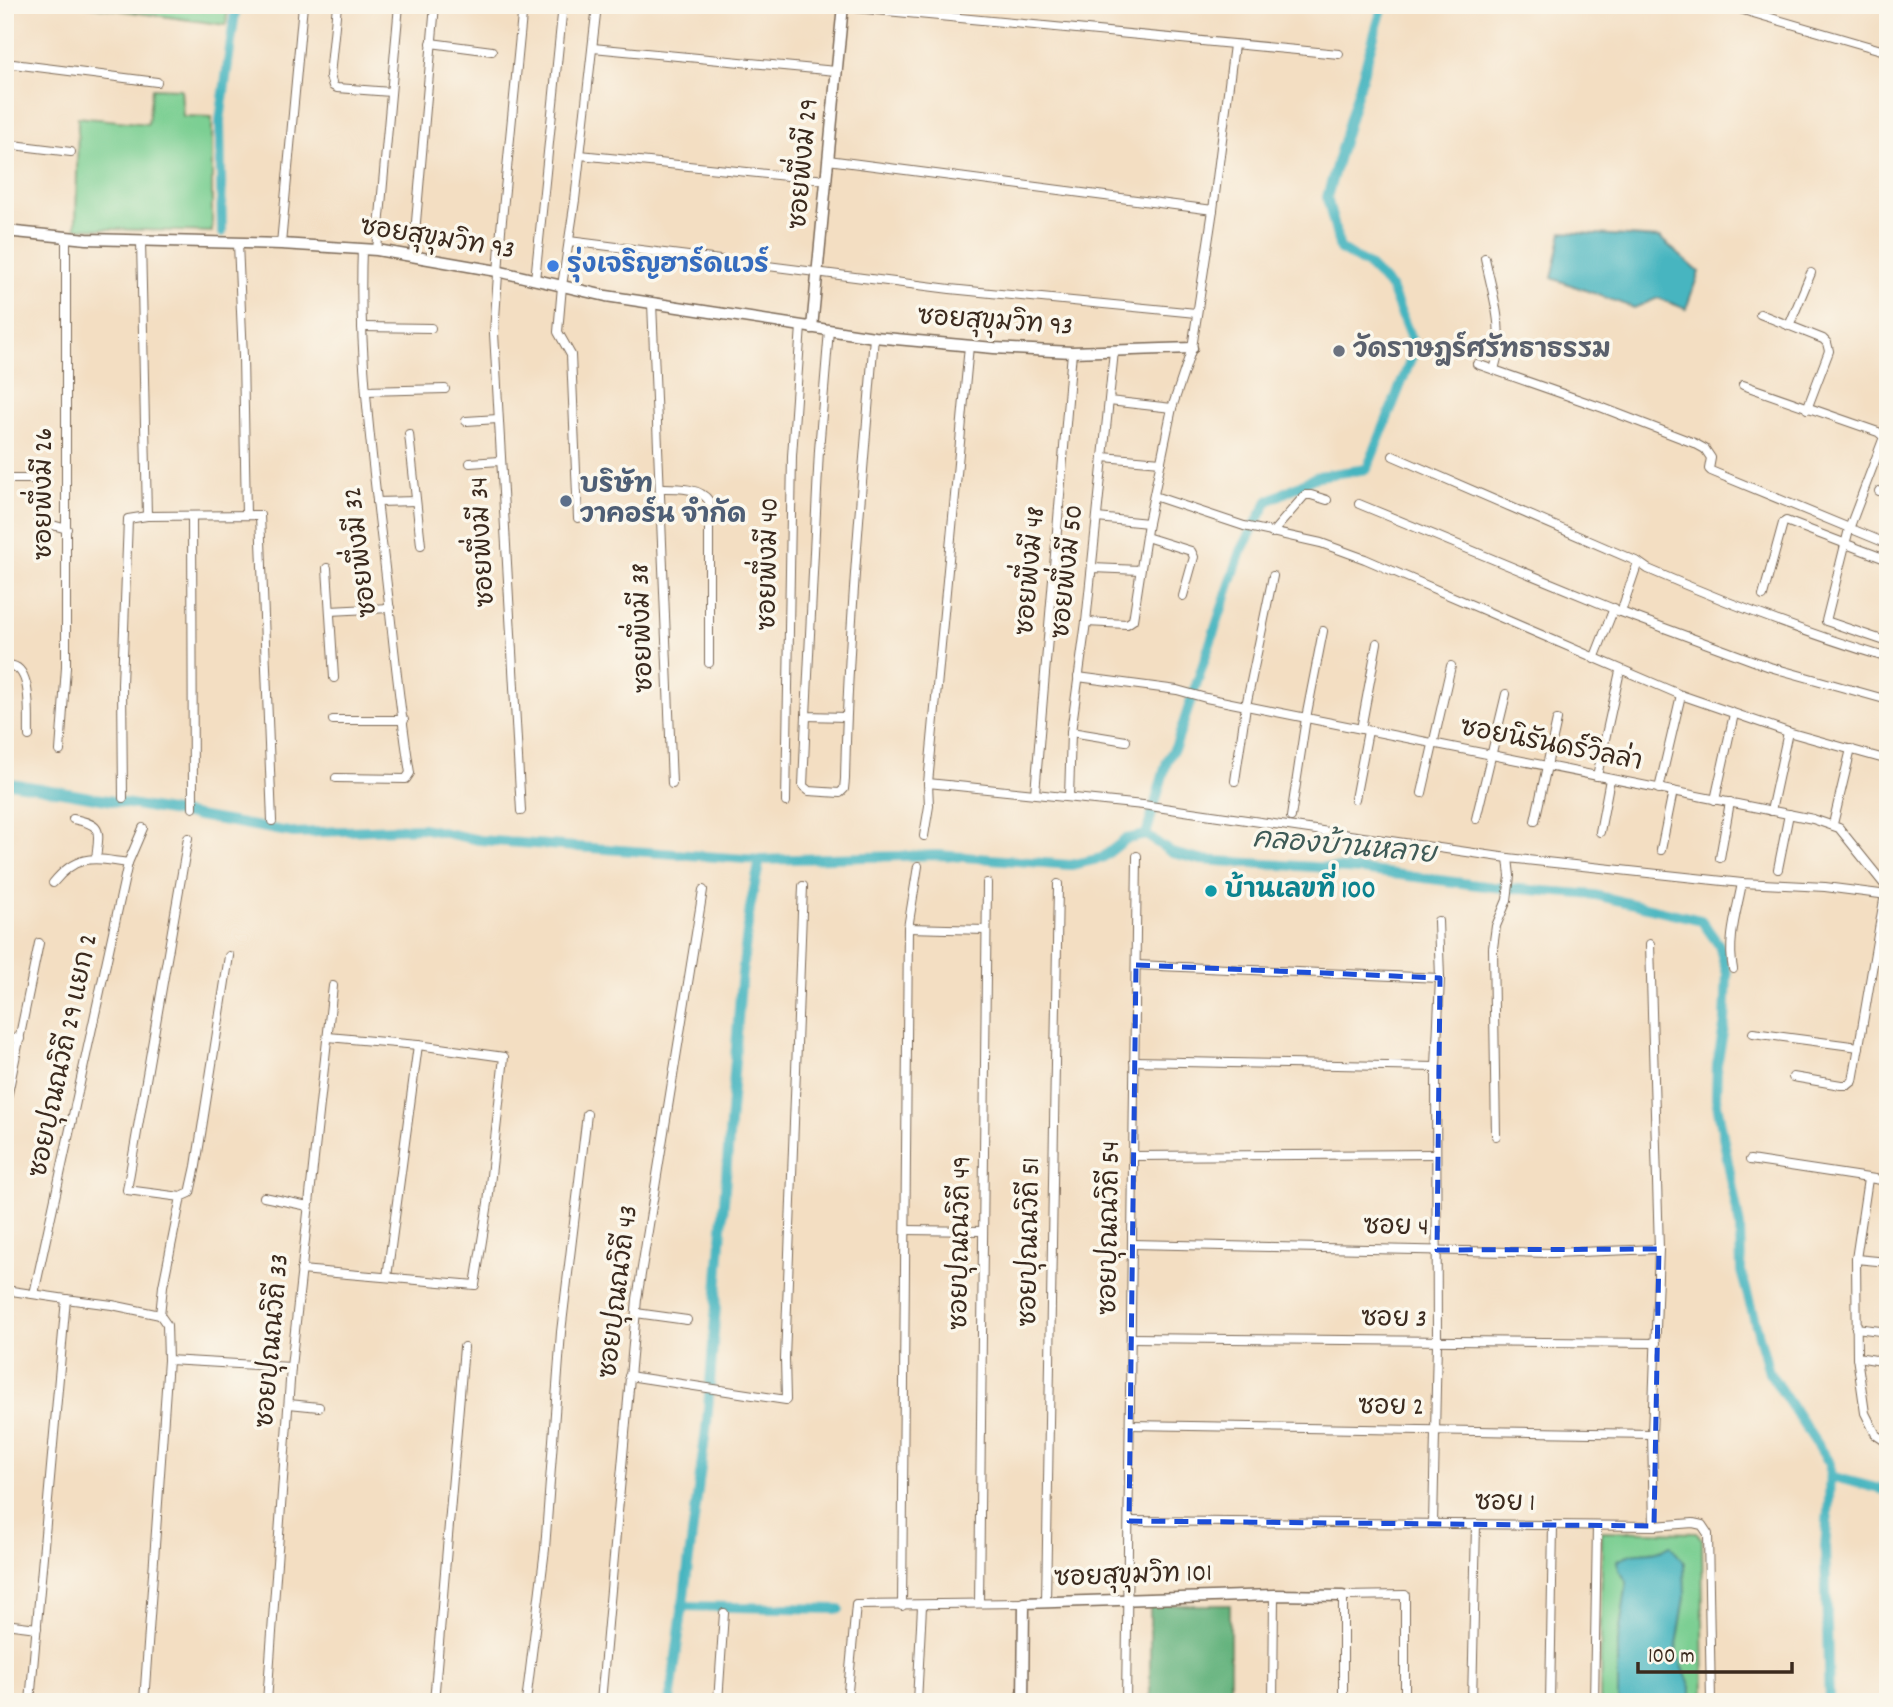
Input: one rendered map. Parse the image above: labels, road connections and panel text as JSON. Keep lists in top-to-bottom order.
{
  "streets": {
    "street": [
      "ซอยพึ่งมี 29",
      "ซอยสุขุมวิท 93",
      "ซอยพึ่งมี 26",
      "ซอยพึ่งมี 34",
      "ซอยพึ่งมี 32",
      "ซอยพึ่งมี 40",
      "ซอยพึ่งมี 48",
      "ซอยพึ่งมี 50",
      "ซอยพึ่งมี 38",
      "ซอยนิรันดร์วิลล่า",
      "ซอยปุณณวิถี 29 แยก 2",
      "ซอยปุณณวิถี 54",
      "ซอย 4",
      "ซอยปุณณวิถี 51",
      "ซอยปุณณวิถี 49",
      "ซอยปุณณวิถี 43",
      "ซอย 3",
      "ซอยปุณณวิถี 33",
      "ซอย 2",
      "ซอย 1",
      "ซอยสุขุมวิท 101"
    ]
  },
  "crossings": [
    ["ซอยพึ่งมี 29", "ซอยสุขุมวิท 93"],
    ["ซอยพึ่งมี 29", "ซอยพึ่งมี 40"],
    ["ซอยสุขุมวิท 93", "ซอยพึ่งมี 26"],
    ["ซอยสุขุมวิท 93", "ซอยพึ่งมี 34"],
    ["ซอยสุขุมวิท 93", "ซอยพึ่งมี 32"],
    ["ซอยสุขุมวิท 93", "ซอยพึ่งมี 40"],
    ["ซอยสุขุมวิท 93", "ซอยพึ่งมี 48"],
    ["ซอยสุขุมวิท 93", "ซอยพึ่งมี 50"],
    ["ซอยสุขุมวิท 93", "ซอยพึ่งมี 38"],
    ["ซอยพึ่งมี 50", "ซอยนิรันดร์วิลล่า"],
    ["ซอยปุณณวิถี 54", "ซอย 4"],
    ["ซอยปุณณวิถี 54", "ซอย 3"],
    ["ซอยปุณณวิถี 54", "ซอย 2"],
    ["ซอยปุณณวิถี 54", "ซอย 1"],
    ["ซอยปุณณวิถี 54", "ซอยสุขุมวิท 101"],
    ["ซอยปุณณวิถี 51", "ซอยสุขุมวิท 101"]
  ],
  "water": ["คลองบ้านหลาย"],
  "places": [
    "รุ่งเจริญฮาร์ดแวร์",
    "วัดราษฎร์ศรัทธาธรรม",
    "บริษัท วาคอร์น จำกัด",
    "บ้านเลขที่ 100"
  ],
  "scale_bar": "100 m"
}
